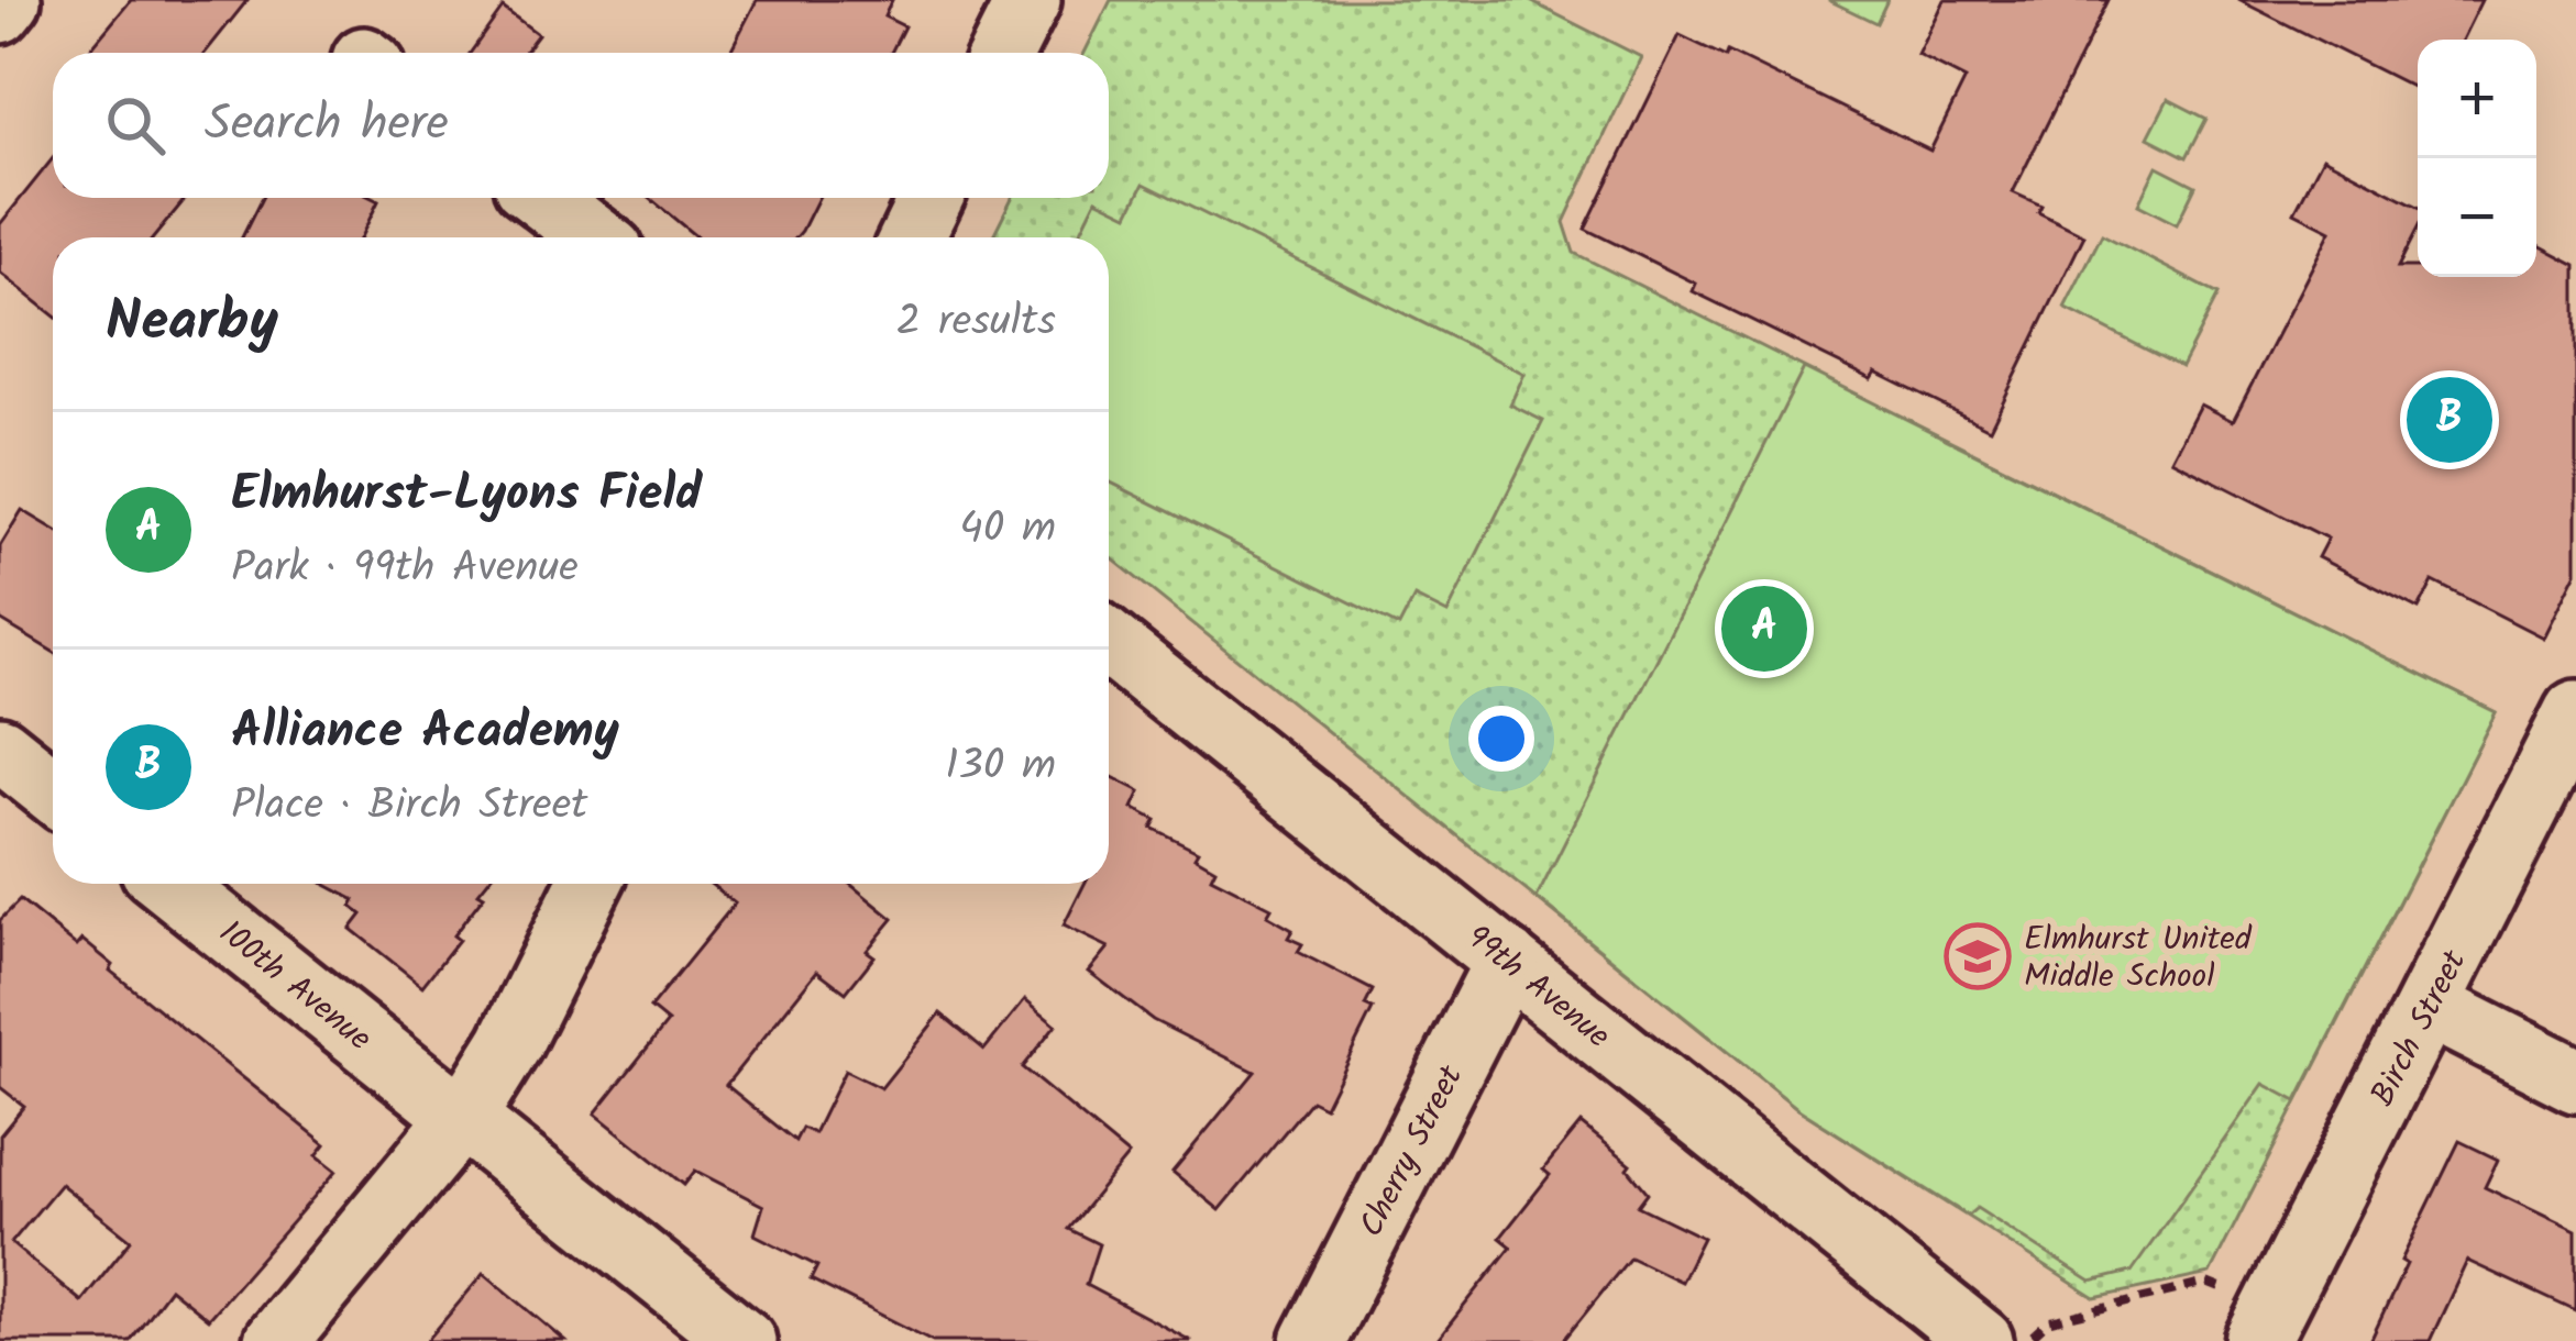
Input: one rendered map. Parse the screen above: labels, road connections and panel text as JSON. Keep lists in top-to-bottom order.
{
  "streets": {
    "street": [
      "100th Avenue",
      "99th Avenue",
      "Birch Street",
      "Cherry Street"
    ]
  },
  "crossings": [
    ["99th Avenue", "Cherry Street"]
  ],
  "places": {
    "school or university": ["Elmhurst United Middle School"]
  },
  "page": {
    "map_buttons": ["+", "−"],
    "search": "Search here",
    "heading": ["Nearby", "2 results"],
    "pins": ["B", "A"],
    "list": [
      {
        "mark": "A",
        "name": "Elmhurst-Lyons Field",
        "note": "Park · 99th Avenue",
        "value": "40 m"
      },
      {
        "mark": "B",
        "name": "Alliance Academy",
        "note": "Place · Birch Street",
        "value": "130 m"
      }
    ]
  }
}
